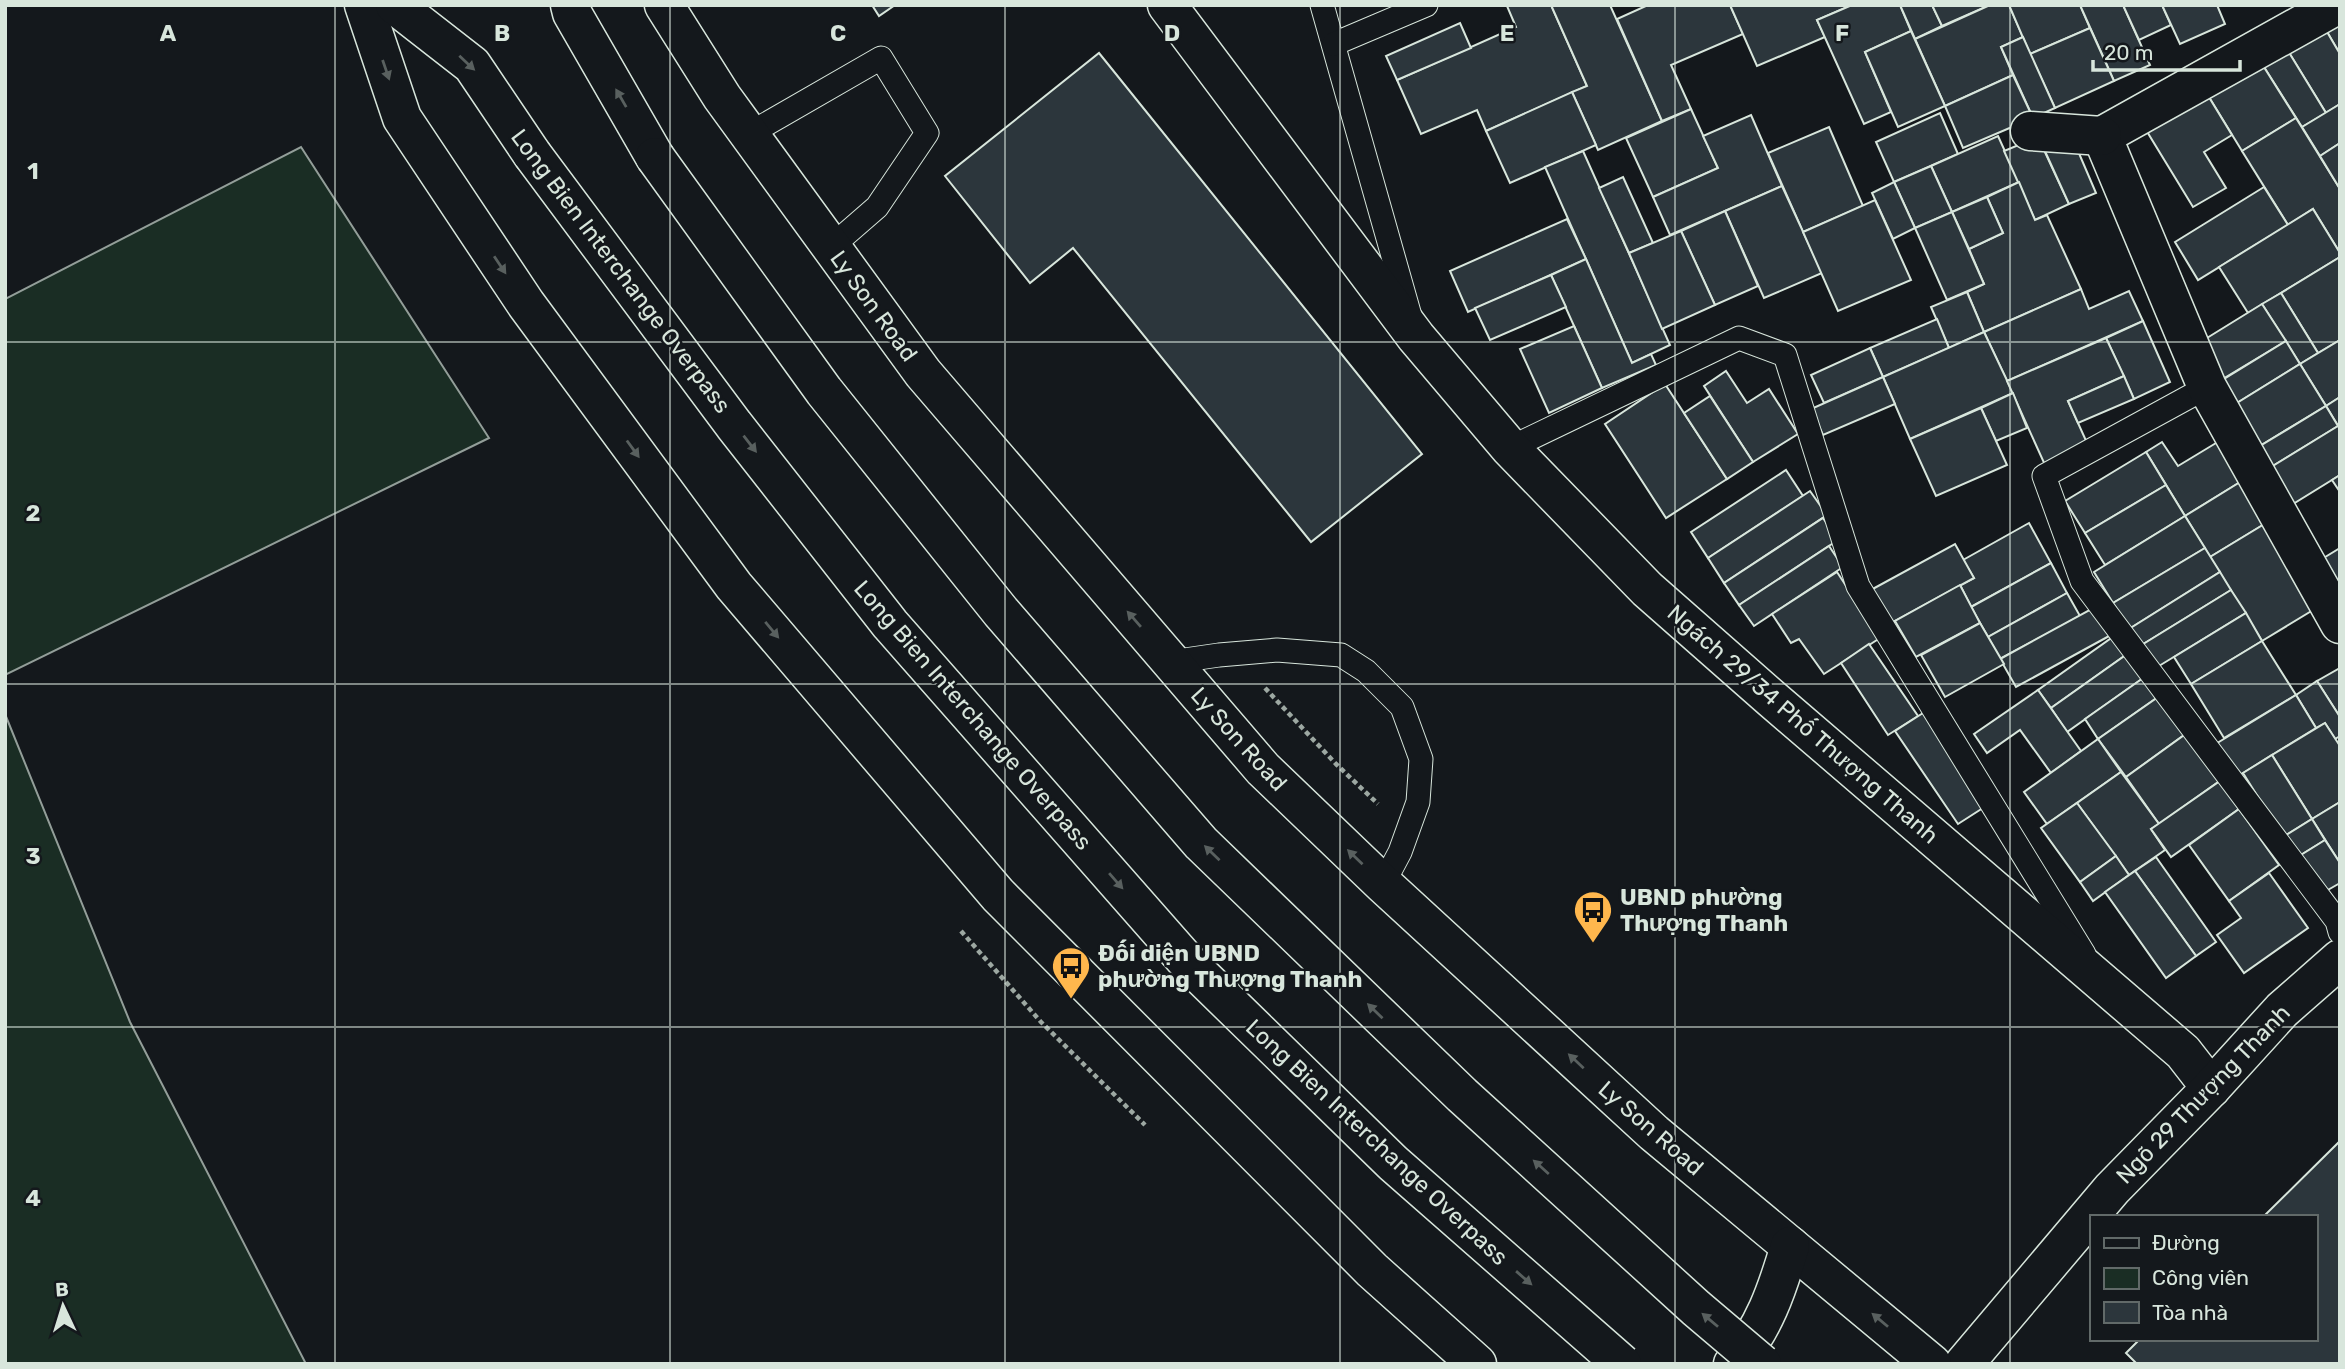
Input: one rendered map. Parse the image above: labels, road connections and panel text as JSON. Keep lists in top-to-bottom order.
{
  "streets": {
    "main road": [
      "Long Bien Interchange Overpass",
      "Ly Son Road",
      "Ngách 29/34 Phố Thượng Thanh",
      "Ngõ 29 Thượng Thanh"
    ]
  },
  "crossings": [
    ["Ngách 29/34 Phố Thượng Thanh", "Ngõ 29 Thượng Thanh"]
  ],
  "places": {
    "bus stop": ["UBND phường Thượng Thanh", "Đối diện UBND phường Thượng Thanh"]
  },
  "legend": ["Đường", "Công viên", "Tòa nhà"],
  "scale_bar": "20 m",
  "north": "top",
  "grid": {
    "columns": [
      "A",
      "B",
      "C",
      "D",
      "E",
      "F"
    ],
    "rows": [
      "1",
      "2",
      "3",
      "4"
    ]
  }
}
